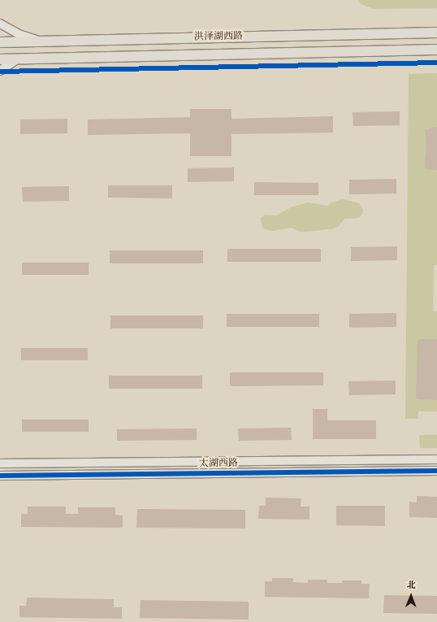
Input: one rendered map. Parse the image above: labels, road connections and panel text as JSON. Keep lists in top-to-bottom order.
{
  "streets": {
    "main road": ["洪泽湖西路"],
    "street": ["太湖西路"]
  },
  "north": "top"
}
